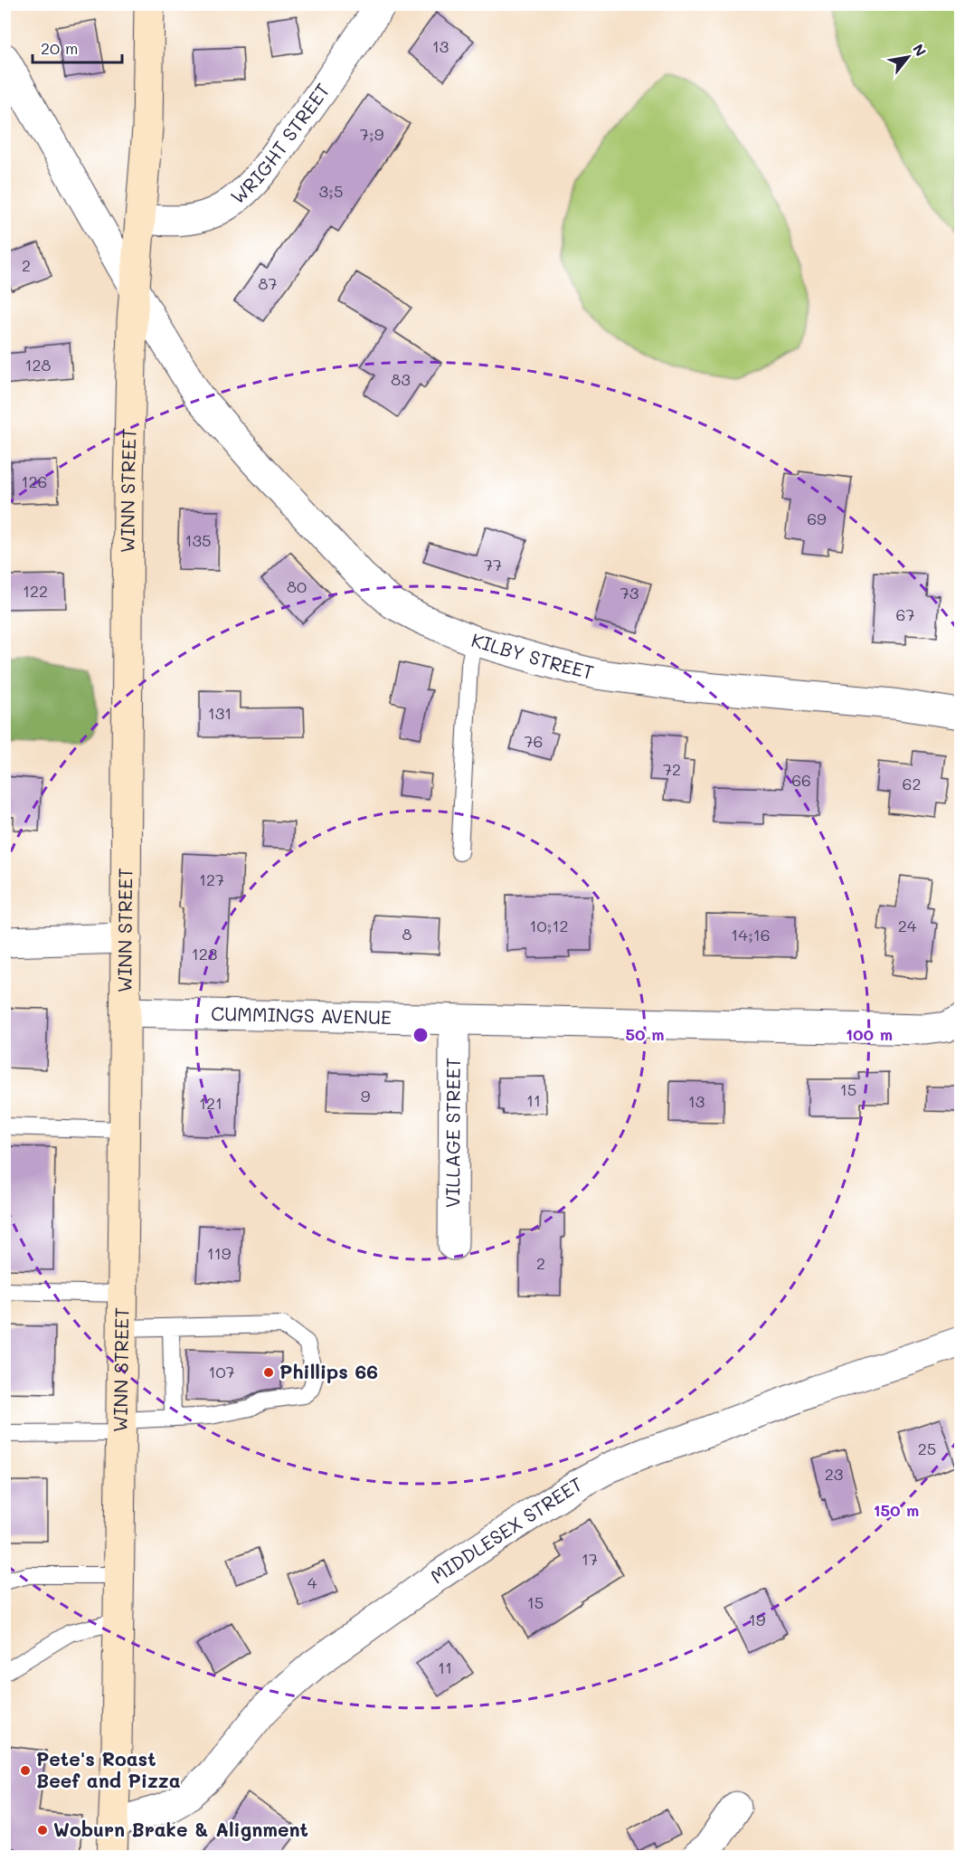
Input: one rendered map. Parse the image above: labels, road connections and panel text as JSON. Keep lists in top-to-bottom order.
{
  "streets": {
    "main road": ["WINN STREET"],
    "street": [
      "WRIGHT STREET",
      "KILBY STREET",
      "CUMMINGS AVENUE",
      "VILLAGE STREET",
      "MIDDLESEX STREET"
    ]
  },
  "crossings": [
    ["WRIGHT STREET", "WINN STREET"],
    ["WINN STREET", "KILBY STREET"],
    ["WINN STREET", "CUMMINGS AVENUE"],
    ["WINN STREET", "MIDDLESEX STREET"],
    ["CUMMINGS AVENUE", "VILLAGE STREET"]
  ],
  "places": ["Phillips 66", "Pete's Roast Beef and Pizza", "Woburn Brake & Alignment"],
  "house_numbers": [
    "13",
    "7;9",
    "3;5",
    "2",
    "87",
    "128",
    "83",
    "126",
    "69",
    "135",
    "77",
    "80",
    "122",
    "73",
    "67",
    "131",
    "76",
    "72",
    "66",
    "62",
    "127",
    "10;12",
    "24",
    "8",
    "14;16",
    "123",
    "15",
    "9",
    "11",
    "13",
    "121",
    "119",
    "2",
    "107",
    "25",
    "23",
    "17",
    "4",
    "15",
    "19",
    "11"
  ],
  "scale_bar": "20 m",
  "north": "top right",
  "rings": ["50 m", "100 m", "150 m"]
}
